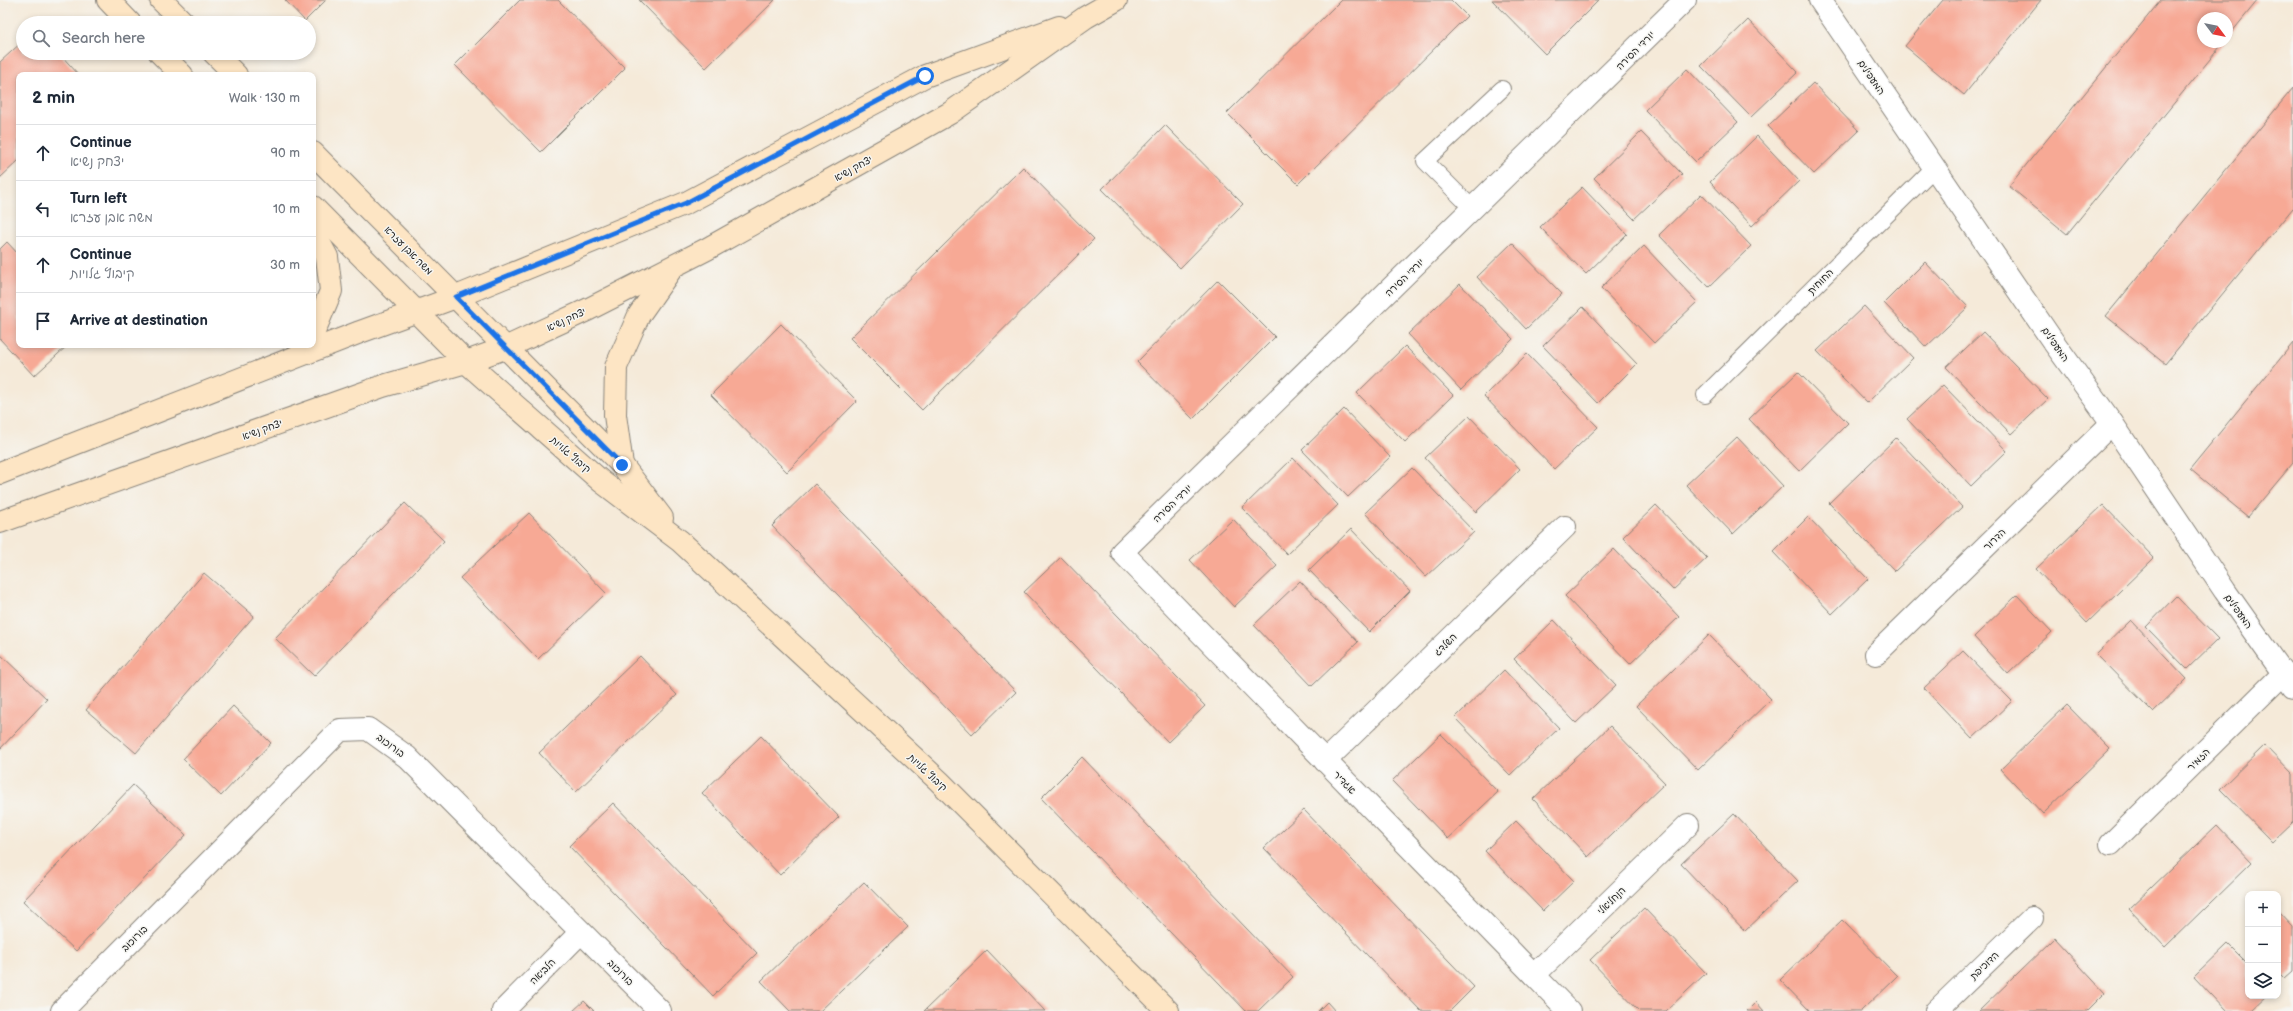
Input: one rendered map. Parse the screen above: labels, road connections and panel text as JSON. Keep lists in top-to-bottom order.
{
  "streets": {
    "main road": ["יצחק נשיא", "משה אבן עזרא", "קיבוץ גלויות"],
    "street": [
      "יורדי הסירה",
      "המעפילים",
      "הדרור",
      "השלדג",
      "בורוכוב",
      "הזמיר",
      "אגדיר",
      "הנחליאלי",
      "הדוכיפת",
      "הלביאה"
    ],
    "lane": ["החוחית"]
  },
  "crossings": [
    ["יורדי הסירה", "אגדיר"],
    ["המעפילים", "החוחית"],
    ["המעפילים", "הדרור"],
    ["המעפילים", "הזמיר"],
    ["יצחק נשיא", "משה אבן עזרא"],
    ["יצחק נשיא", "קיבוץ גלויות"],
    ["משה אבן עזרא", "קיבוץ גלויות"],
    ["השלדג", "אגדיר"],
    ["בורוכוב", "הלביאה"],
    ["אגדיר", "הנחליאלי"]
  ],
  "north": "bottom right",
  "page": {
    "search": "Search here",
    "heading": ["2 min", "Walk · 130 m"],
    "list": [
      ["Continue", "יצחק נשיא", "90 m"],
      ["Turn left", "משה אבן עזרא", "10 m"],
      ["Continue", "קיבוץ גלויות", "30 m"],
      "Arrive at destination"
    ],
    "map_buttons": ["+", "−"]
  }
}
